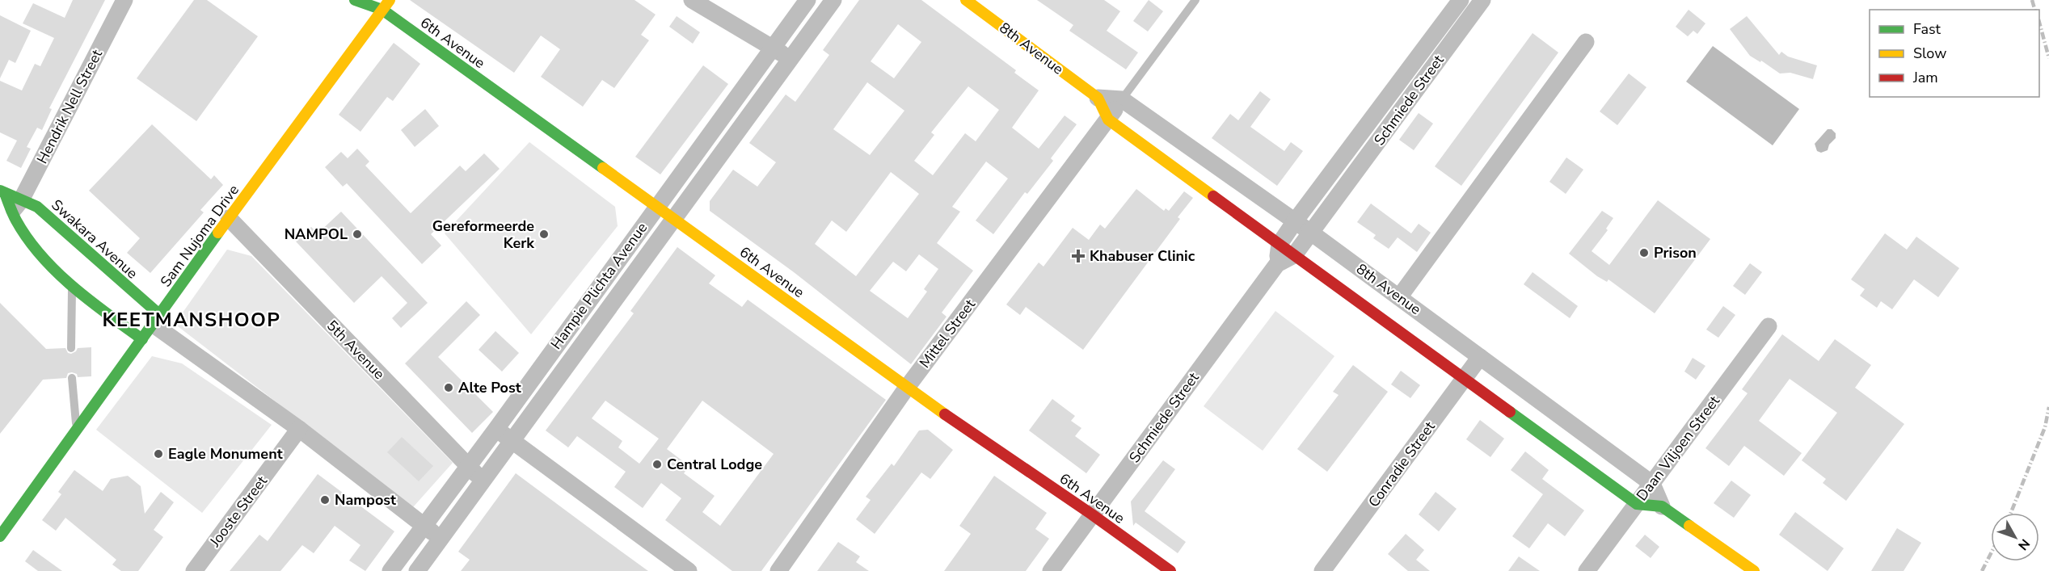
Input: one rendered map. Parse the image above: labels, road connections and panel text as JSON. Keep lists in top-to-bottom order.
{
  "streets": {
    "street": [
      "6th Avenue",
      "8th Avenue",
      "Schmiede Street",
      "Hendrik Nell Street",
      "Sam Nujoma Drive",
      "Swakara Avenue",
      "Hampie Plichta Avenue",
      "Mittel Street",
      "5th Avenue",
      "Daan Viljoen Street",
      "Conradie Street",
      "Jooste Street"
    ]
  },
  "crossings": [
    ["6th Avenue", "Schmiede Street"],
    ["6th Avenue", "Sam Nujoma Drive"],
    ["6th Avenue", "Hampie Plichta Avenue"],
    ["6th Avenue", "Mittel Street"],
    ["8th Avenue", "Schmiede Street"],
    ["8th Avenue", "Mittel Street"],
    ["8th Avenue", "Daan Viljoen Street"],
    ["8th Avenue", "Conradie Street"],
    ["Hendrik Nell Street", "Swakara Avenue"],
    ["Sam Nujoma Drive", "Swakara Avenue"],
    ["Sam Nujoma Drive", "5th Avenue"],
    ["Hampie Plichta Avenue", "5th Avenue"]
  ],
  "districts": ["KEETMANSHOOP"],
  "places": {
    "other": [
      "NAMPOL",
      "Gereformeerde Kerk",
      "Prison",
      "Alte Post",
      "Eagle Monument",
      "Central Lodge",
      "Nampost"
    ],
    "health": ["Khabuser Clinic"]
  },
  "legend": ["Fast", "Slow", "Jam"],
  "north": "bottom right"
}
